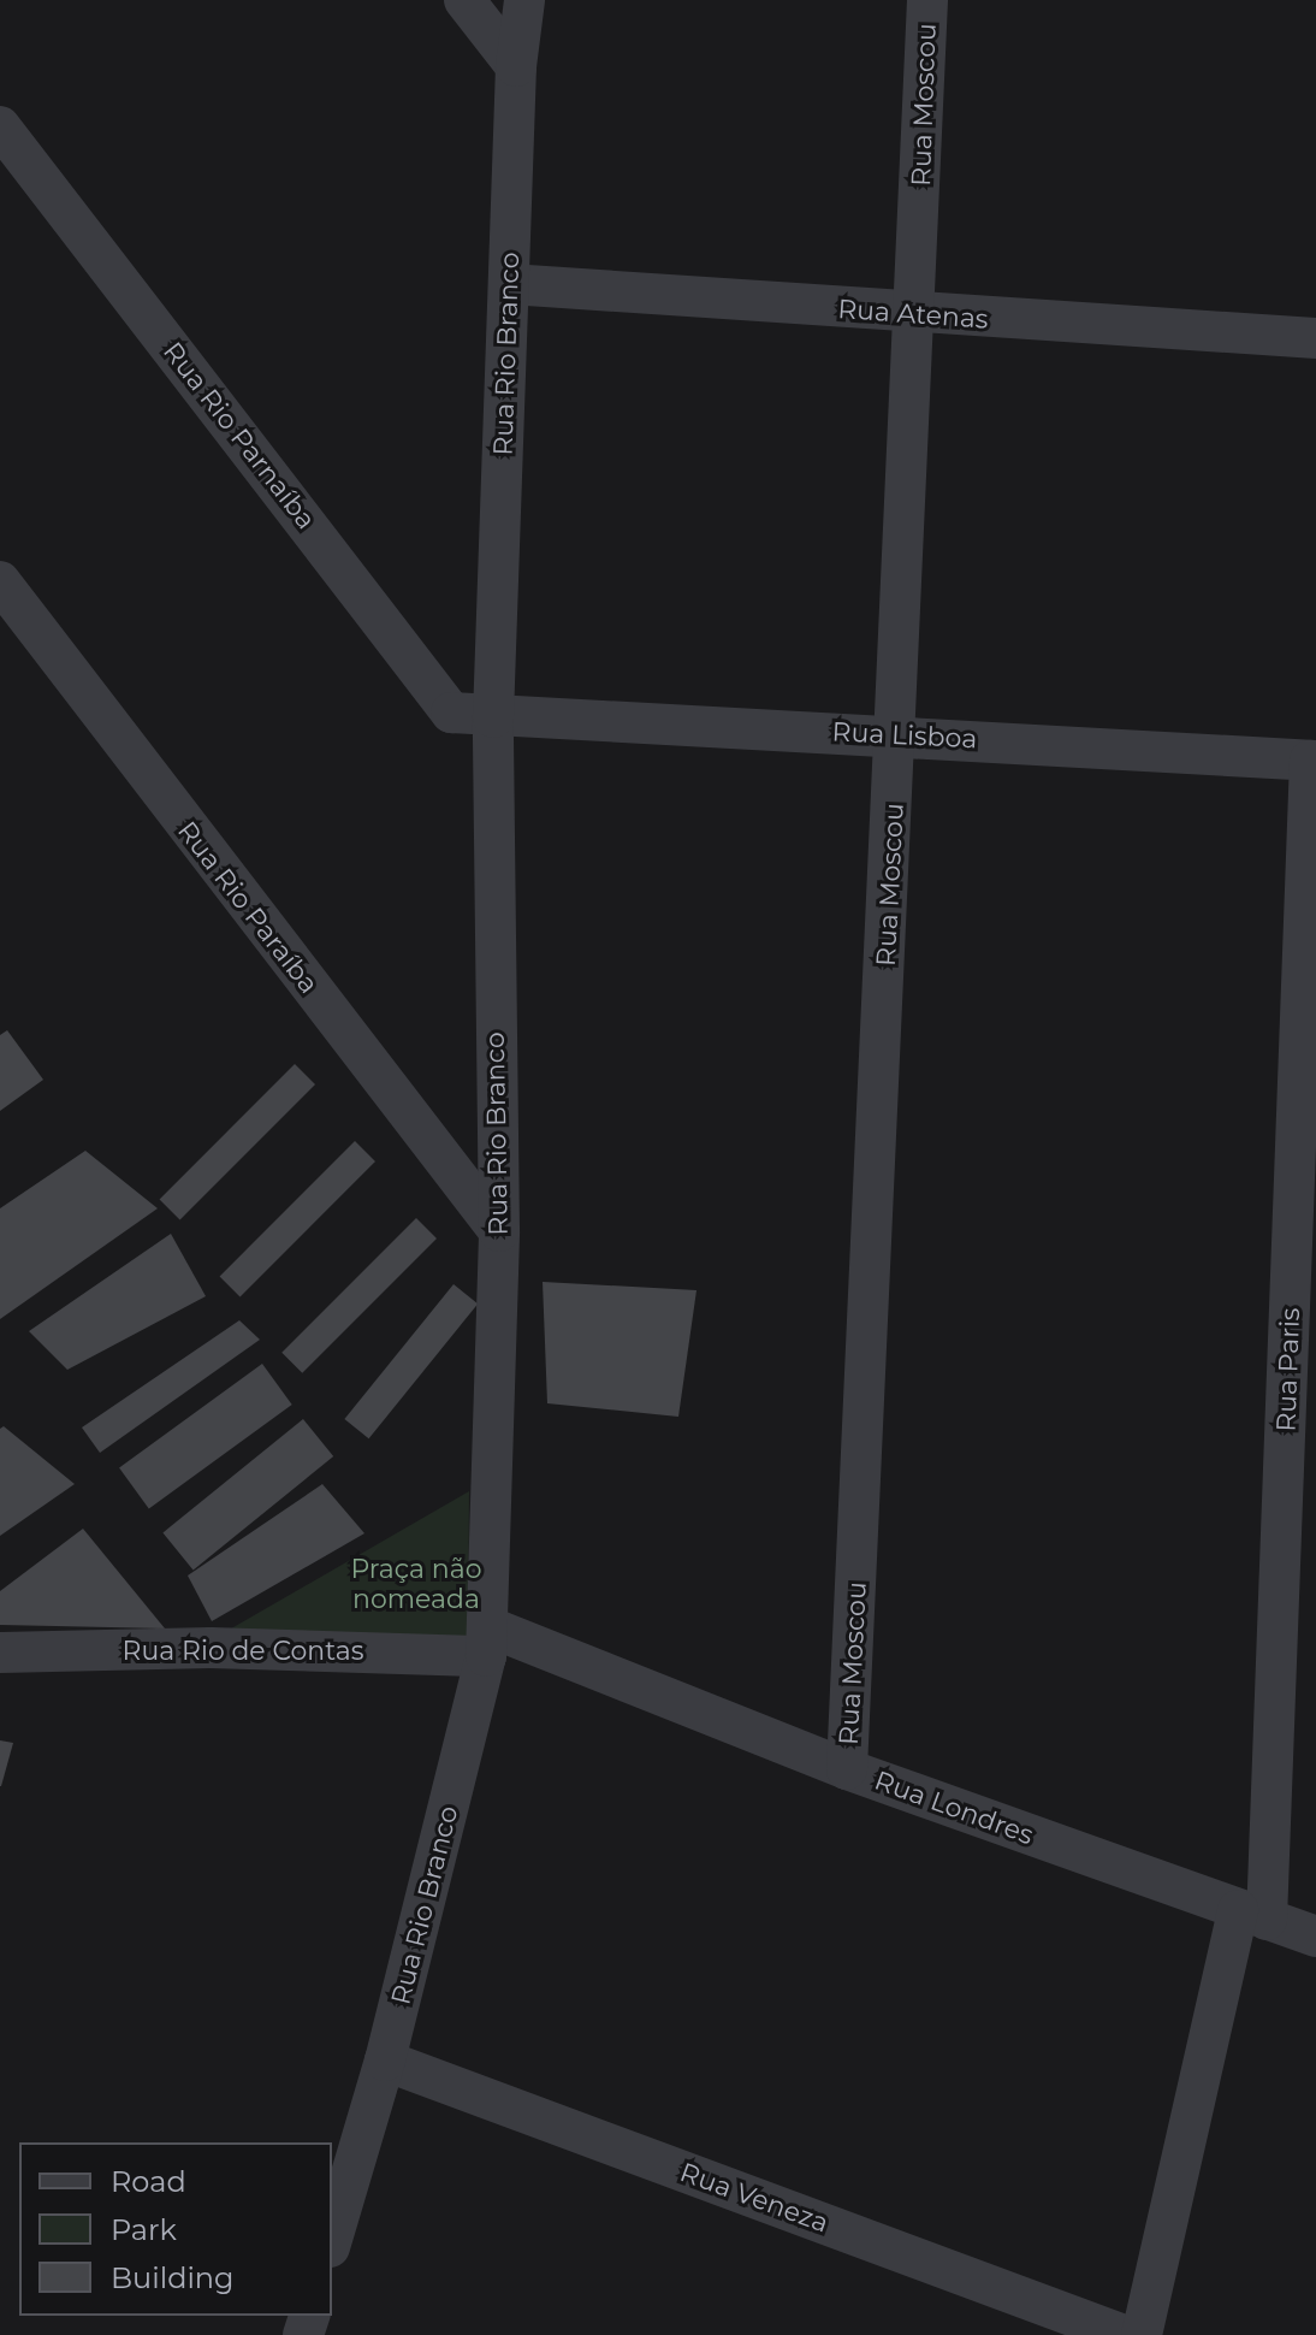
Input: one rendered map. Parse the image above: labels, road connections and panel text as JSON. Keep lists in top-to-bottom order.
{
  "streets": {
    "street": [
      "Rua Moscou",
      "Rua Atenas",
      "Rua Rio Branco",
      "Rua Rio Parnaíba",
      "Rua Lisboa",
      "Rua Rio Paraíba",
      "Rua Paris",
      "Rua Rio de Contas",
      "Rua Londres",
      "Rua Veneza"
    ]
  },
  "crossings": [
    ["Rua Moscou", "Rua Atenas"],
    ["Rua Moscou", "Rua Lisboa"],
    ["Rua Moscou", "Rua Londres"],
    ["Rua Atenas", "Rua Rio Branco"],
    ["Rua Rio Branco", "Rua Rio Parnaíba"],
    ["Rua Rio Branco", "Rua Lisboa"],
    ["Rua Rio Branco", "Rua Rio Paraíba"],
    ["Rua Rio Branco", "Rua Rio de Contas"],
    ["Rua Rio Branco", "Rua Londres"],
    ["Rua Rio Branco", "Rua Veneza"],
    ["Rua Rio Parnaíba", "Rua Lisboa"],
    ["Rua Lisboa", "Rua Paris"],
    ["Rua Paris", "Rua Londres"],
    ["Rua Rio de Contas", "Rua Londres"]
  ],
  "parks": ["Praça não nomeada"],
  "legend": ["Road", "Park", "Building"]
}
